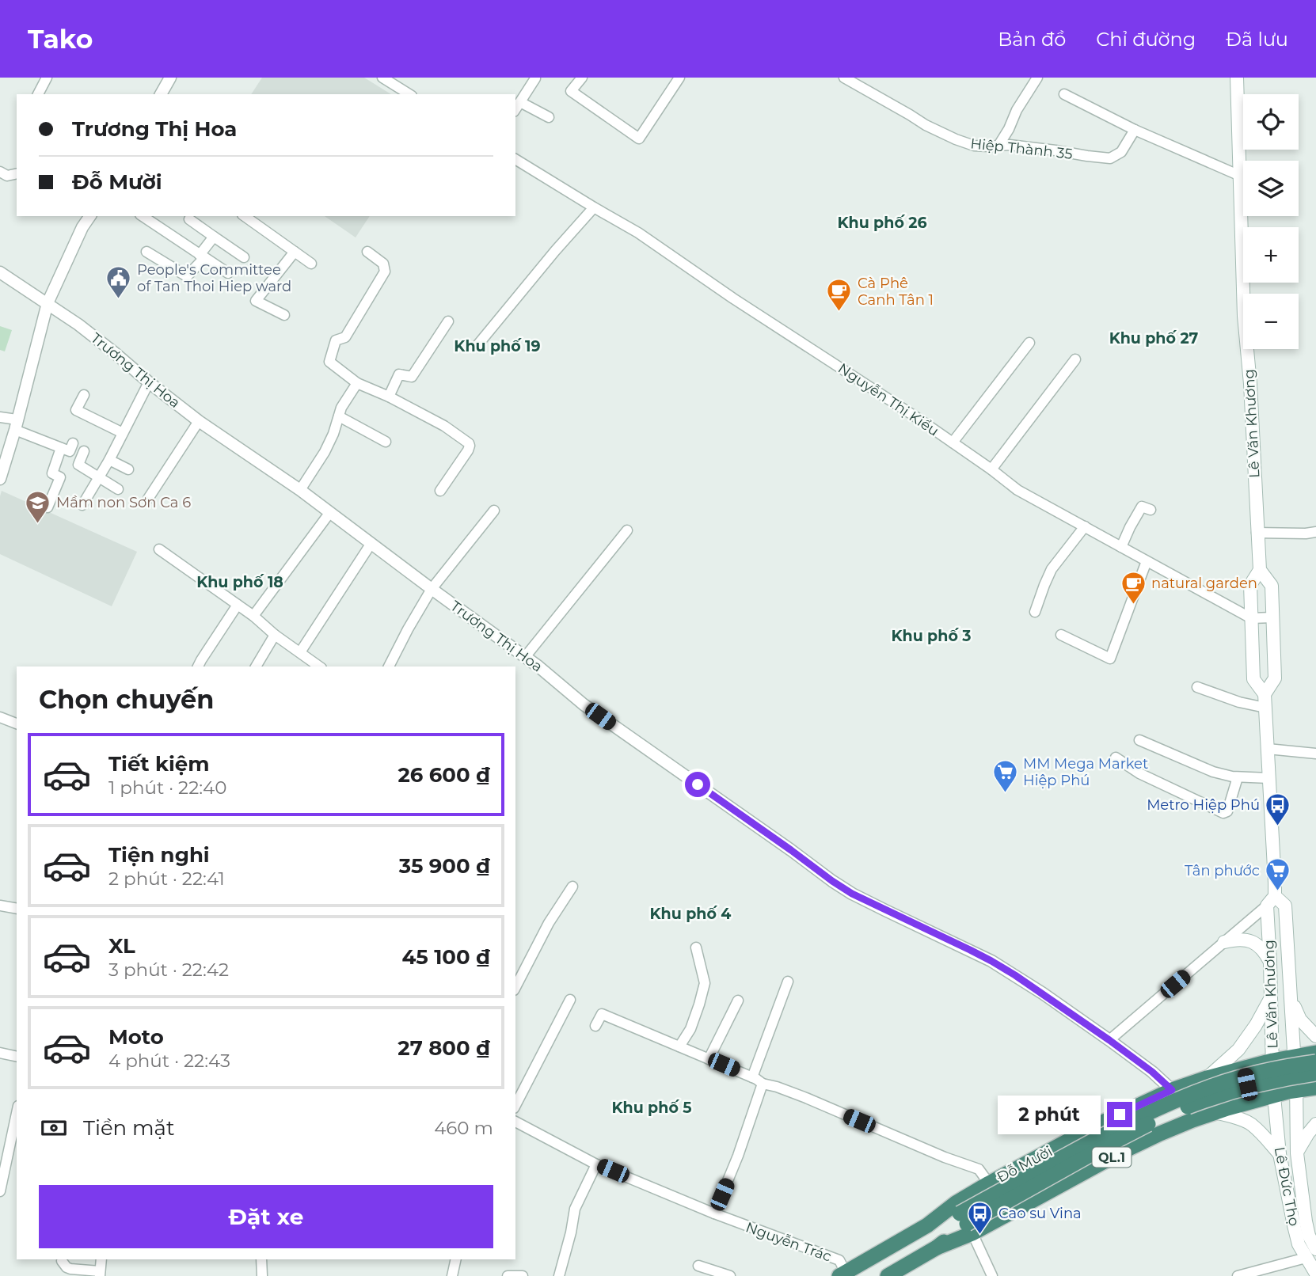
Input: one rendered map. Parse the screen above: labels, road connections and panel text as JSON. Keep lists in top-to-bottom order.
{
  "streets": {
    "highway": ["QL.1", "Đỗ Mười"],
    "main road": ["Lê Văn Khương", "Lê Đức Thọ"],
    "street": [
      "Hiệp Thành 35",
      "Trương Thị Hoa",
      "Nguyễn Thị Kiểu",
      "Nguyễn Trác"
    ]
  },
  "crossings": [
    ["Trương Thị Hoa", "Đỗ Mười"],
    ["Nguyễn Thị Kiểu", "Lê Văn Khương"],
    ["Lê Văn Khương", "Đỗ Mười"],
    ["Lê Văn Khương", "Lê Đức Thọ"],
    ["QL.1", "Đỗ Mười"],
    ["Đỗ Mười", "Lê Đức Thọ"],
    ["Đỗ Mười", "Nguyễn Trác"]
  ],
  "districts": [
    "Khu phố 26",
    "Khu phố 27",
    "Khu phố 19",
    "Khu phố 18",
    "Khu phố 3",
    "Khu phố 4",
    "Khu phố 5"
  ],
  "places": {
    "public building": ["People's Committee of Tan Thoi Hiep ward"],
    "cafe": ["Cà Phê Canh Tân 1", "natural garden"],
    "school or university": ["Mầm non Sơn Ca 6"],
    "supermarket": ["MM Mega Market Hiệp Phú", "Tân phước"],
    "bus stop": ["Metro Hiệp Phú", "Cao su Vina"]
  },
  "page": {
    "header": "Tako",
    "nav": ["Bản đồ", "Chỉ đường", "Đã lưu"],
    "map_buttons": ["+", "−"],
    "banner": ["Trương Thị Hoa", "Đỗ Mười"],
    "heading": "Chọn chuyến",
    "list": [
      {
        "name": "Tiết kiệm",
        "note": "1 phút · 22:40",
        "value": "26 600 ₫"
      },
      {
        "name": "Tiện nghi",
        "note": "2 phút · 22:41",
        "value": "35 900 ₫"
      },
      {
        "name": "XL",
        "note": "3 phút · 22:42",
        "value": "45 100 ₫"
      },
      {
        "name": "Moto",
        "note": "4 phút · 22:43",
        "value": "27 800 ₫"
      }
    ],
    "bubble": "2 phút",
    "pay": ["Tiền mặt", "460 m"],
    "buttons": "Đặt xe"
  }
}
